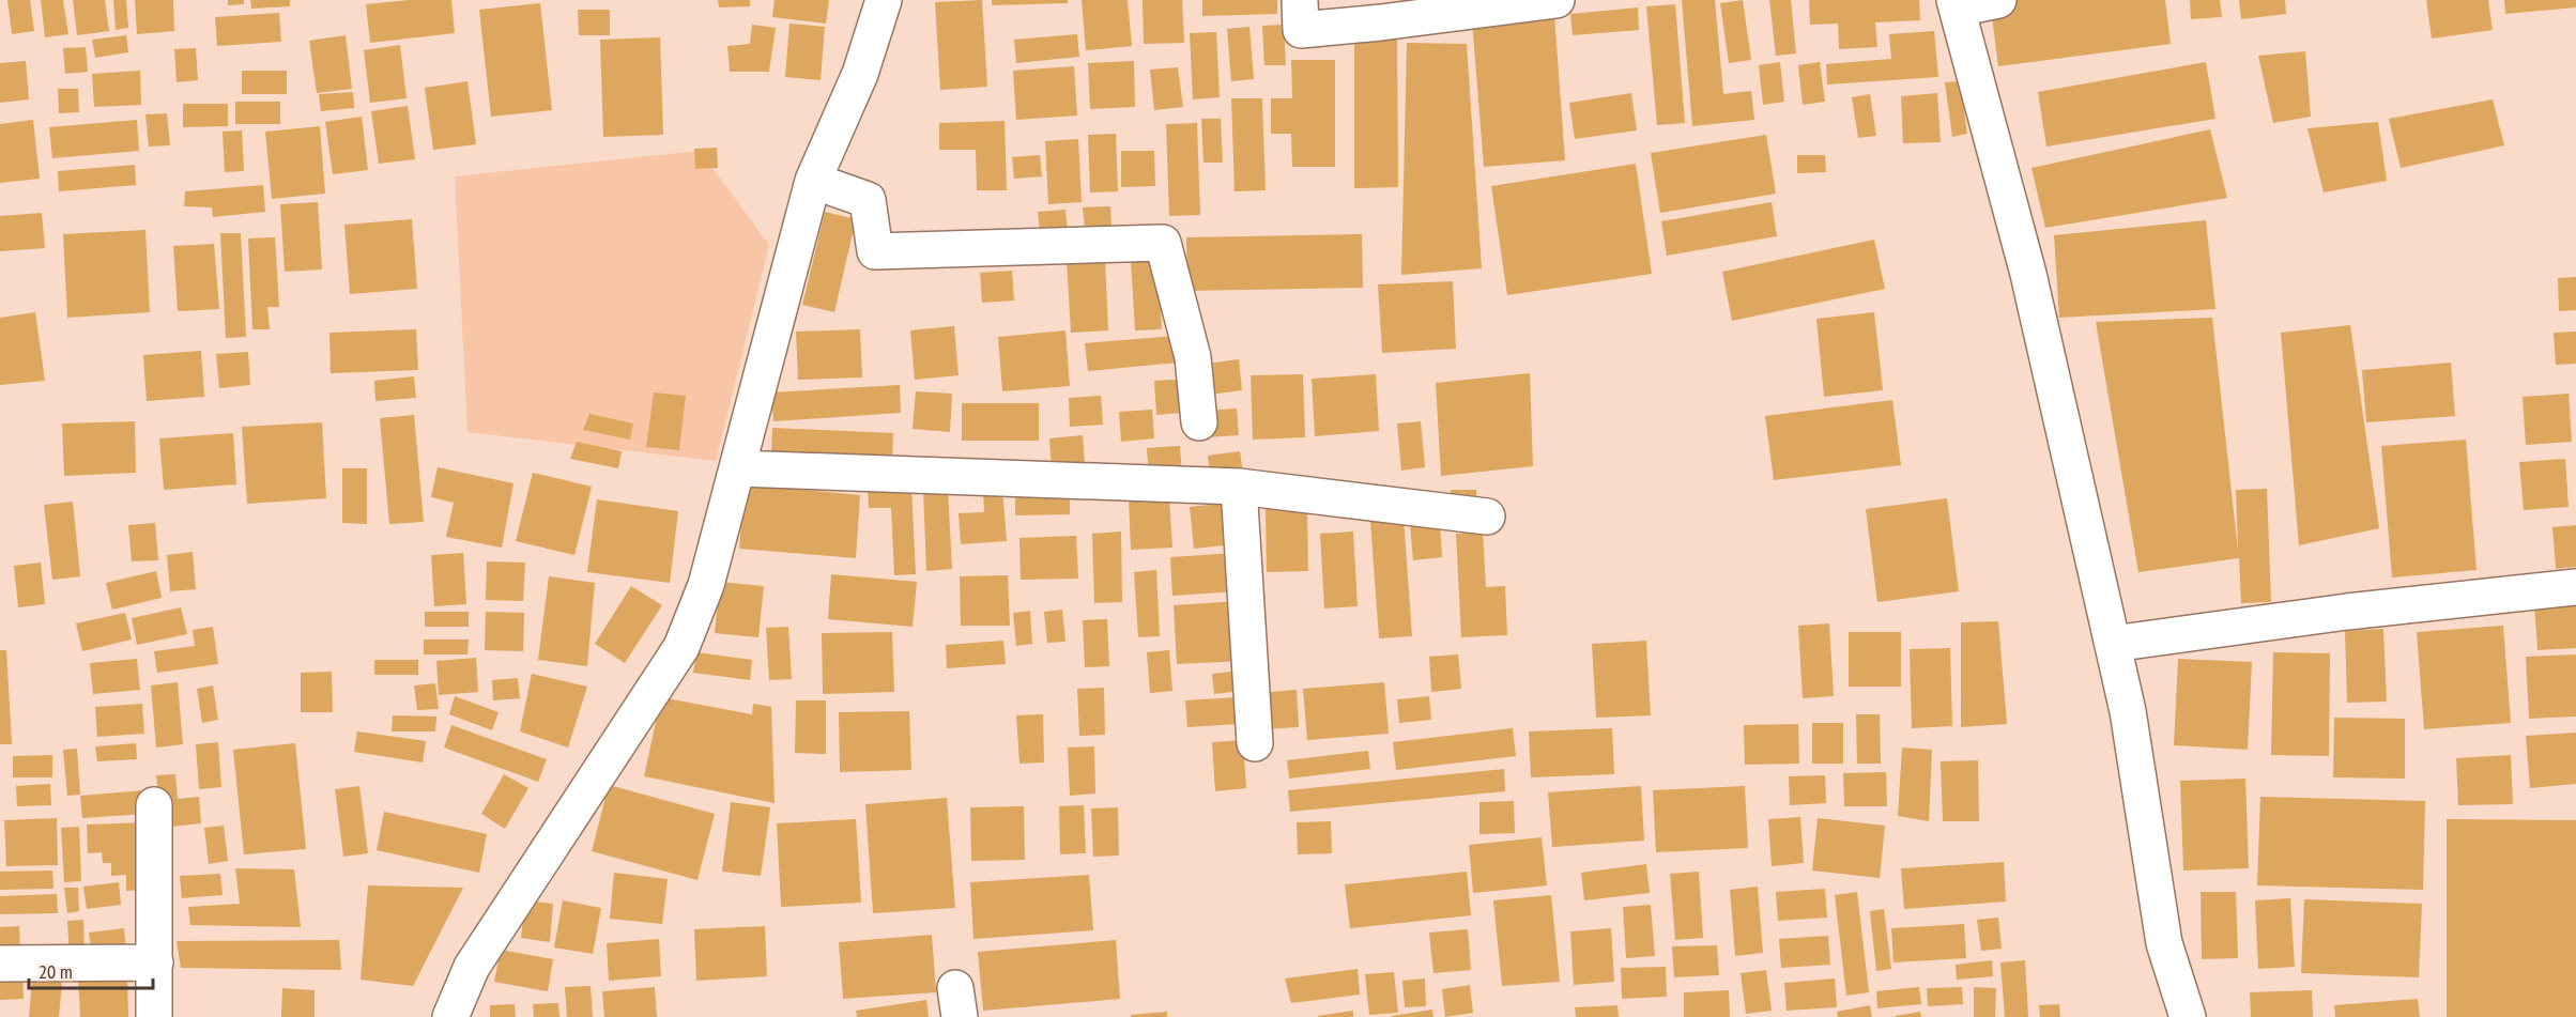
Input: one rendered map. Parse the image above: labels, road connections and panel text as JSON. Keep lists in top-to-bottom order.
{
  "scale_bar": "20 m"
}
